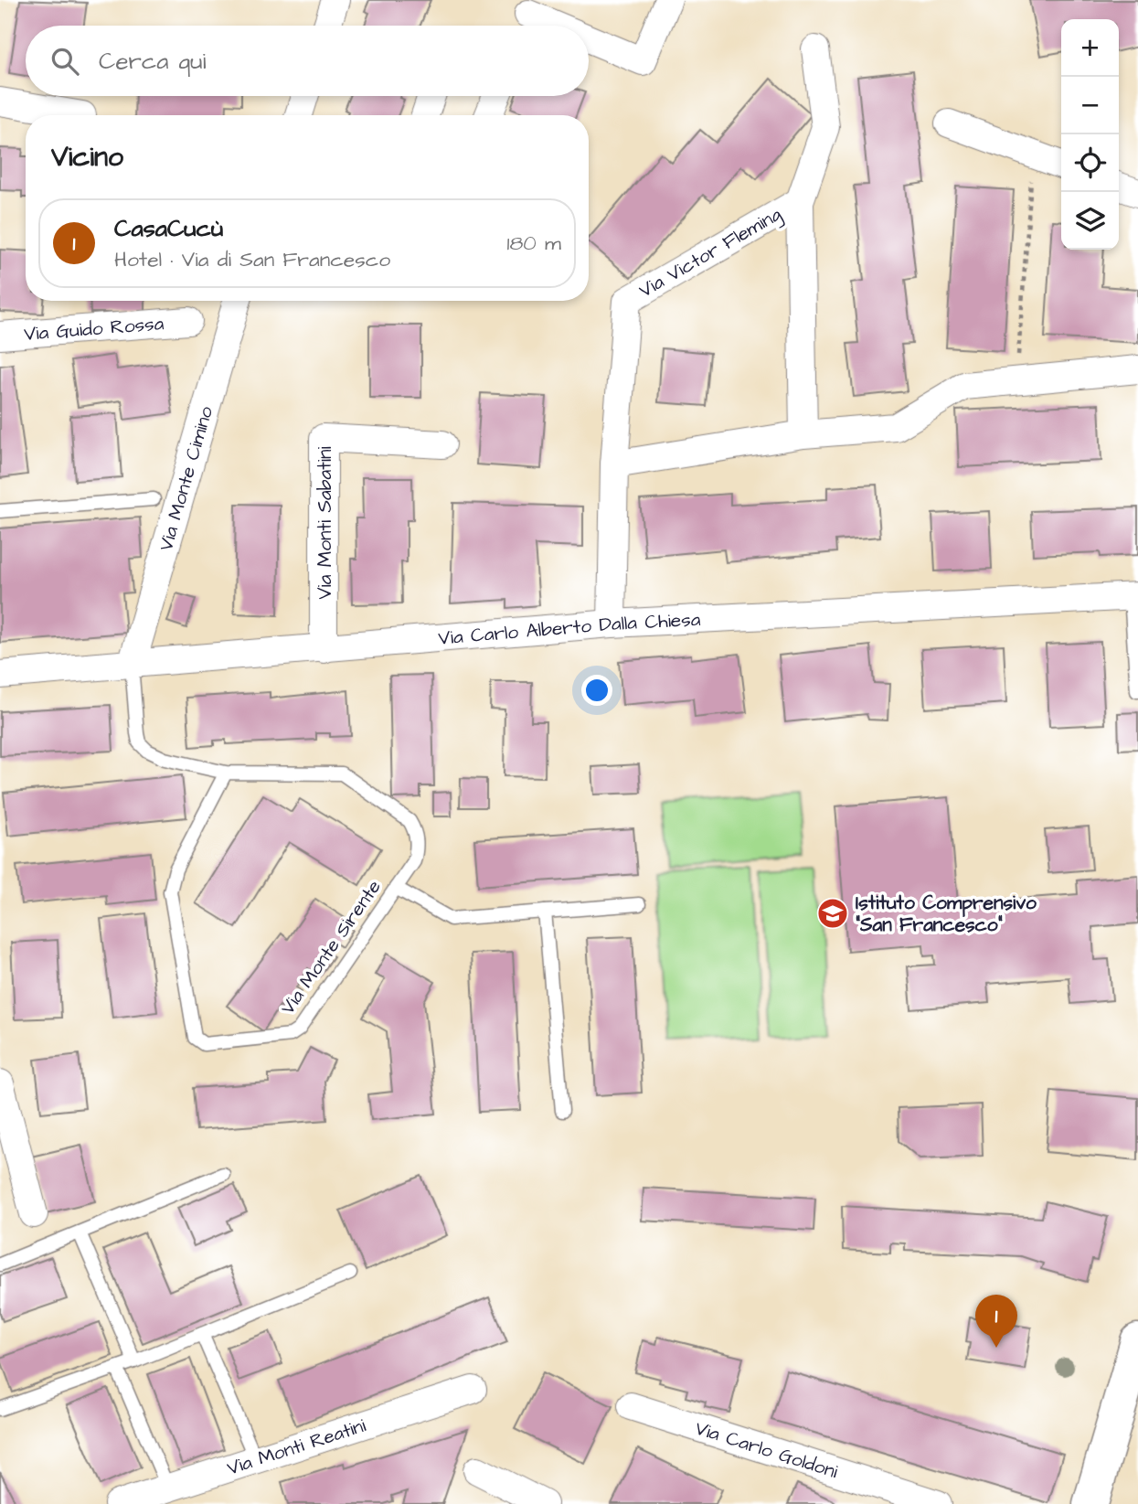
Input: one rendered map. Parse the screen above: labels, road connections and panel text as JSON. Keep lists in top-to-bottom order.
{
  "streets": {
    "street": [
      "Via Victor Fleming",
      "Via Guido Rossa",
      "Via Monte Cimino",
      "Via Monti Sabatini",
      "Via Carlo Alberto Dalla Chiesa",
      "Via Monti Reatini",
      "Via Carlo Goldoni"
    ],
    "lane": ["Via Monte Sirente"]
  },
  "crossings": [
    ["Via Victor Fleming", "Via Carlo Alberto Dalla Chiesa"],
    ["Via Monte Cimino", "Via Carlo Alberto Dalla Chiesa"],
    ["Via Monte Cimino", "Via Monte Sirente"],
    ["Via Monti Sabatini", "Via Carlo Alberto Dalla Chiesa"],
    ["Via Carlo Alberto Dalla Chiesa", "Via Monte Sirente"]
  ],
  "places": {
    "school or university": ["Istituto Comprensivo “San Francesco”"]
  },
  "page": {
    "map_buttons": ["+", "−"],
    "search": "Cerca qui",
    "heading": "Vicino",
    "list": [
      {
        "mark": "1",
        "name": "CasaCucù",
        "note": "Hotel · Via di San Francesco",
        "value": "180 m"
      }
    ],
    "pins": "1"
  }
}
